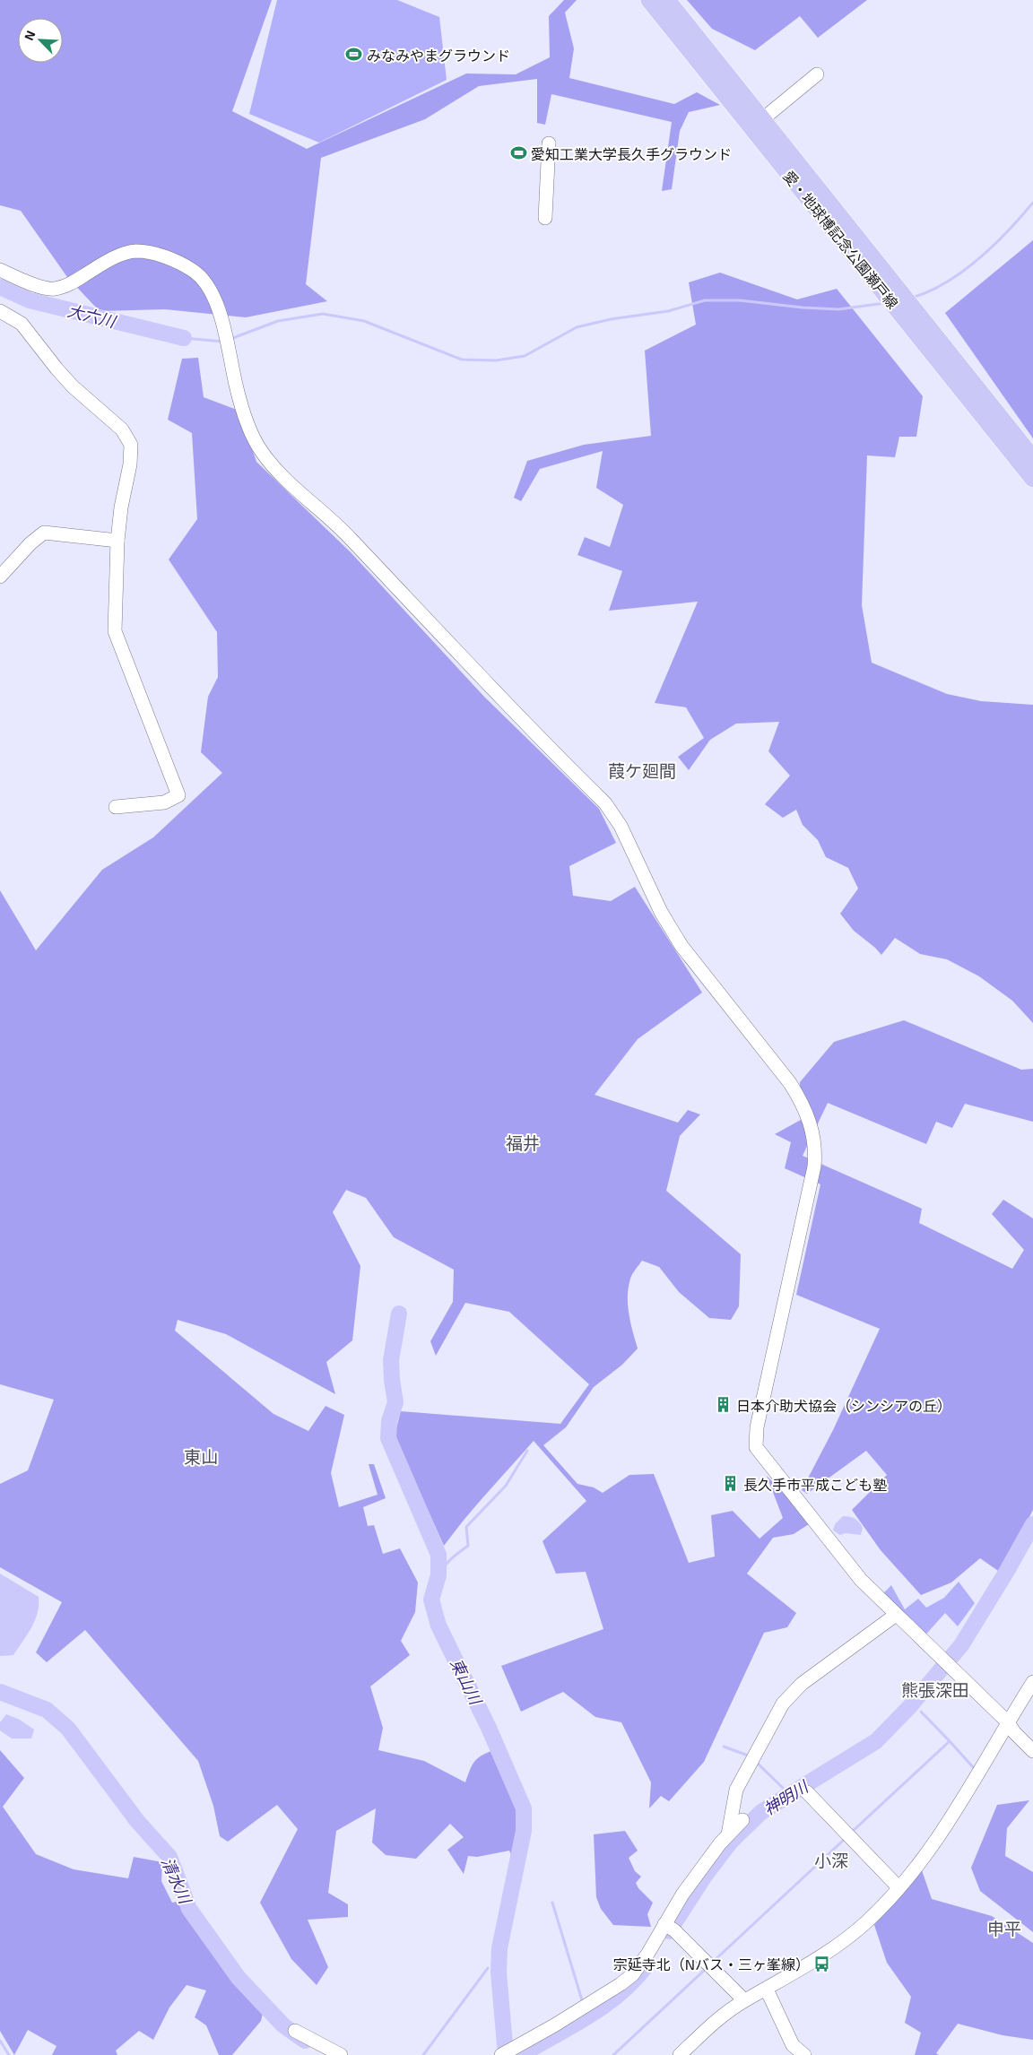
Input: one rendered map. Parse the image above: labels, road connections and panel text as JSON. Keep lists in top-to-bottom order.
{
  "streets": {
    "main road": ["愛・地球博記念公園瀬戸線"]
  },
  "districts": [
    "葭ケ廻間",
    "福井",
    "東山",
    "熊張深田",
    "小深",
    "申平"
  ],
  "water": [
    "大六川",
    "東山川",
    "神明川",
    "清水川"
  ],
  "places": {
    "sports": ["みなみやまグラウンド", "愛知工業大学長久手グラウンド"],
    "building": ["日本介助犬協会（シンシアの丘）", "長久手市平成こども塾"],
    "bus stop": ["宗延寺北（Nバス・三ヶ峯線）"]
  },
  "north": "top left"
}
